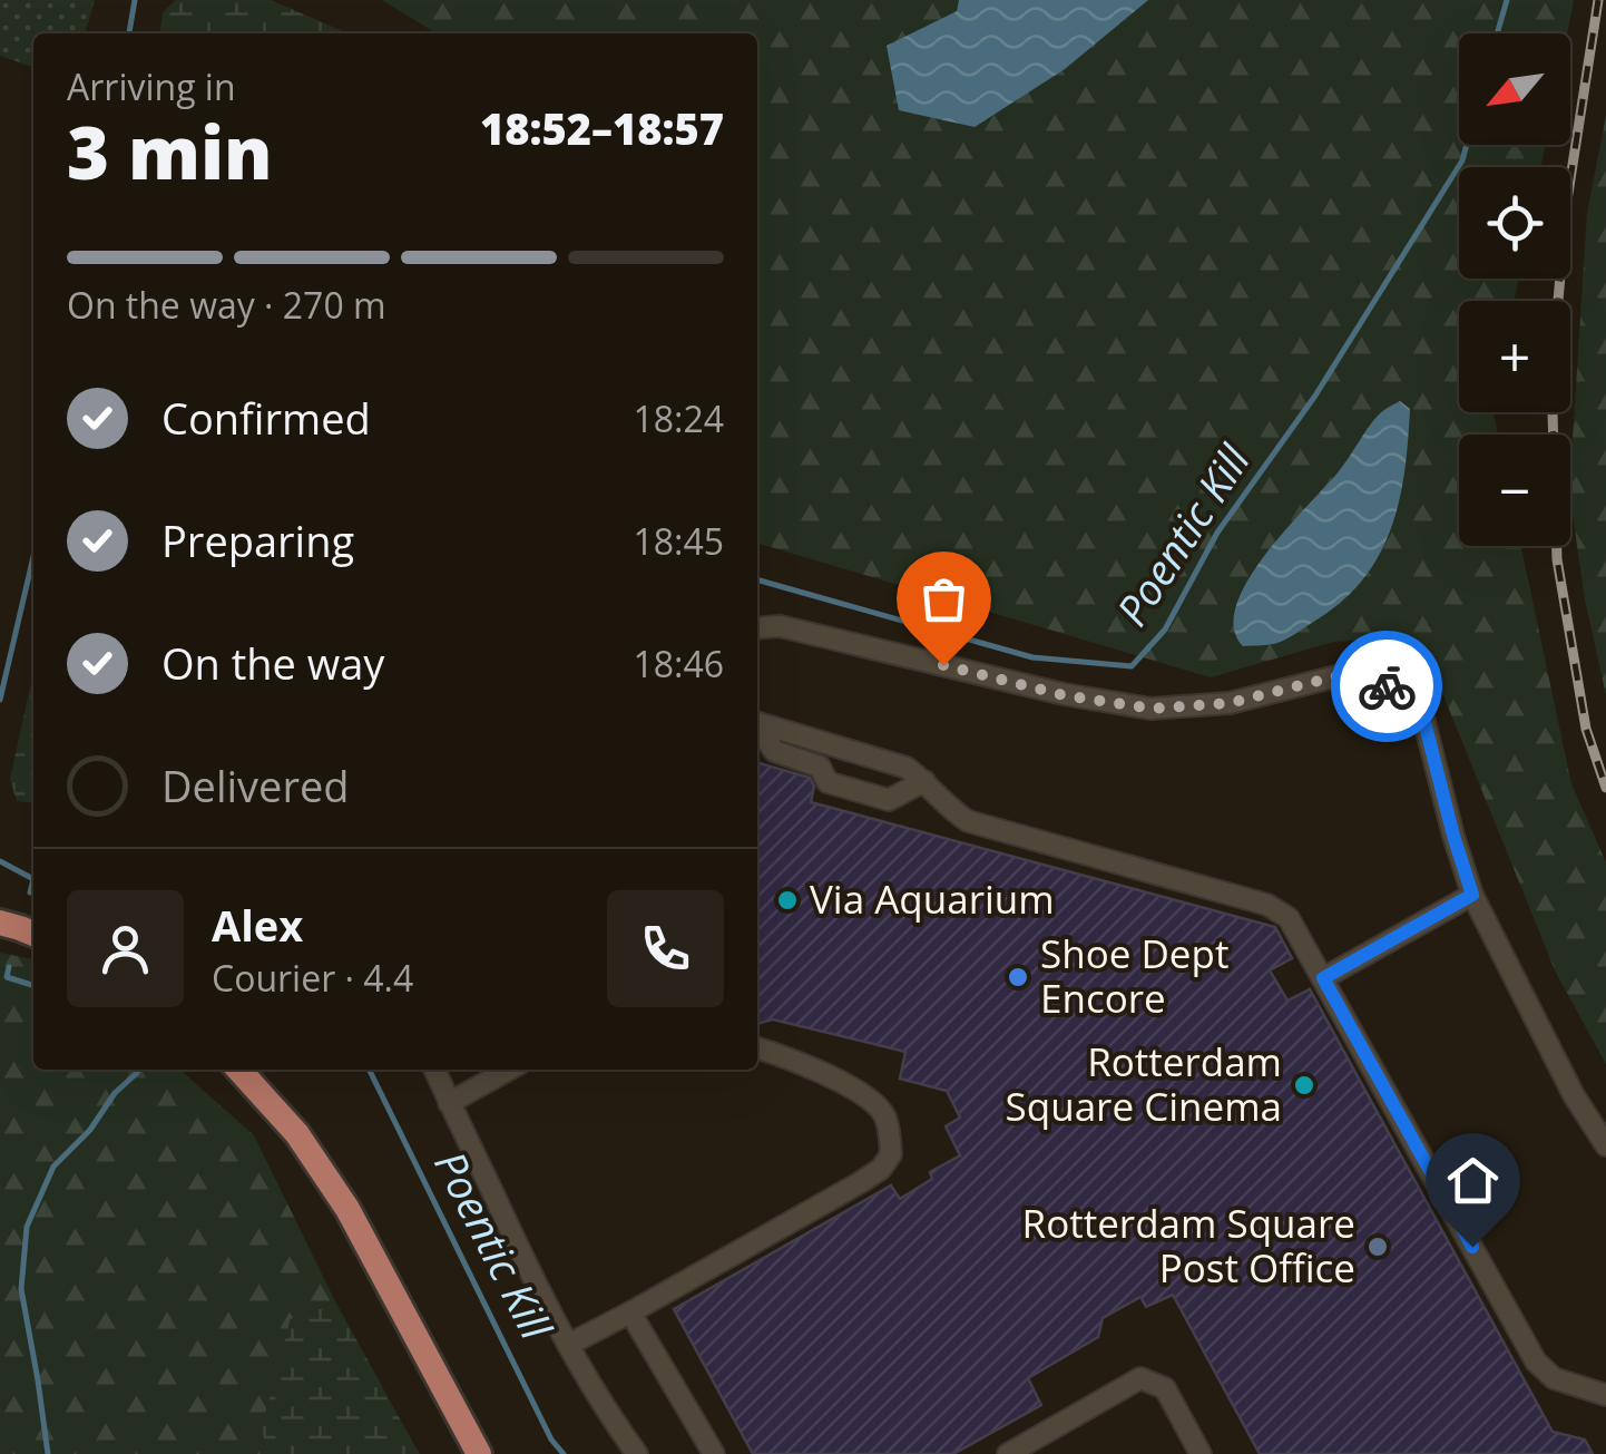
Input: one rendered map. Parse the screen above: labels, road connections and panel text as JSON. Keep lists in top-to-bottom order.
{
  "water": ["Poentic Kill"],
  "places": [
    "Via Aquarium",
    "Shoe Dept Encore",
    "Rotterdam Square Cinema",
    "Rotterdam Square Post Office"
  ],
  "north": "bottom left",
  "page": {
    "map_buttons": ["+", "−"],
    "heading": ["3 min", "Arriving in", "18:52–18:57"],
    "panel": ["Alex", "Courier · 4.4"],
    "bar": "On the way · 270 m",
    "list": [
      ["Confirmed", "18:24"],
      ["Preparing", "18:45"],
      ["On the way", "18:46"],
      "Delivered"
    ]
  }
}
